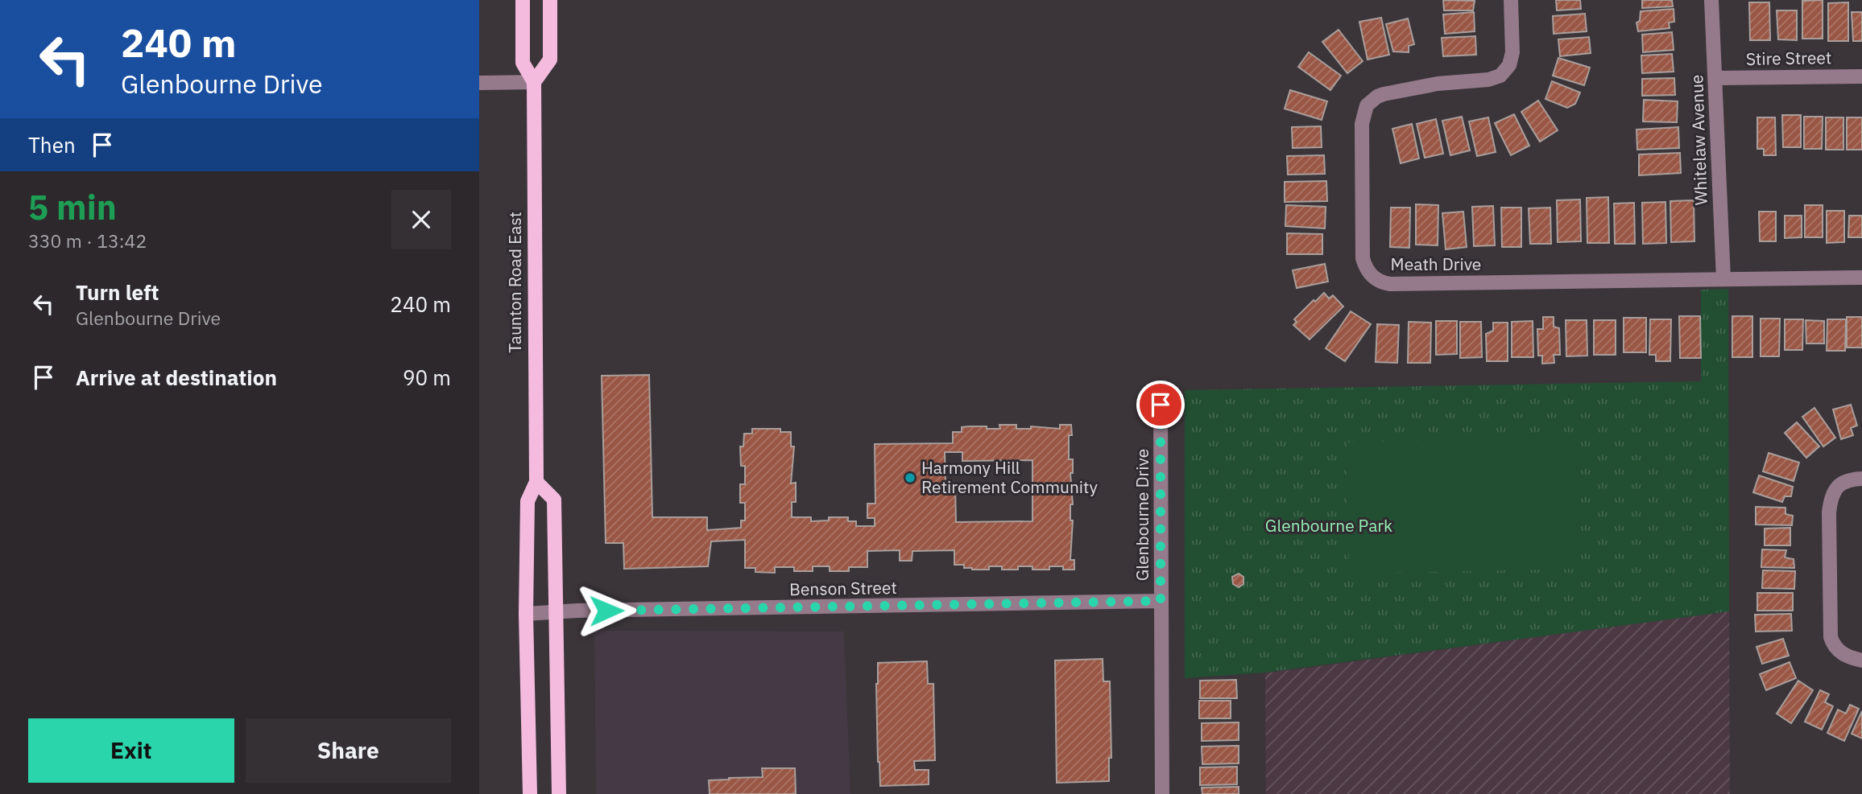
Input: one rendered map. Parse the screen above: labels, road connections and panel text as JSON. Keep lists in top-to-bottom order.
{
  "streets": {
    "main road": ["Taunton Road East"],
    "street": [
      "Stire Street",
      "Whitelaw Avenue",
      "Meath Drive",
      "Glenbourne Drive",
      "Benson Street"
    ]
  },
  "crossings": [
    ["Stire Street", "Whitelaw Avenue"],
    ["Whitelaw Avenue", "Meath Drive"],
    ["Taunton Road East", "Benson Street"],
    ["Glenbourne Drive", "Benson Street"]
  ],
  "parks": ["Glenbourne Park"],
  "places": ["Harmony Hill Retirement Community"],
  "page": {
    "turn": ["240 m", "Glenbourne Drive"],
    "then": "Then",
    "heading": ["5 min", "330 m · 13:42"],
    "list": [
      {
        "name": "Turn left",
        "note": "Glenbourne Drive",
        "value": "240 m"
      },
      {
        "name": "Arrive at destination",
        "value": "90 m"
      }
    ],
    "buttons": ["Exit", "Share"]
  }
}
